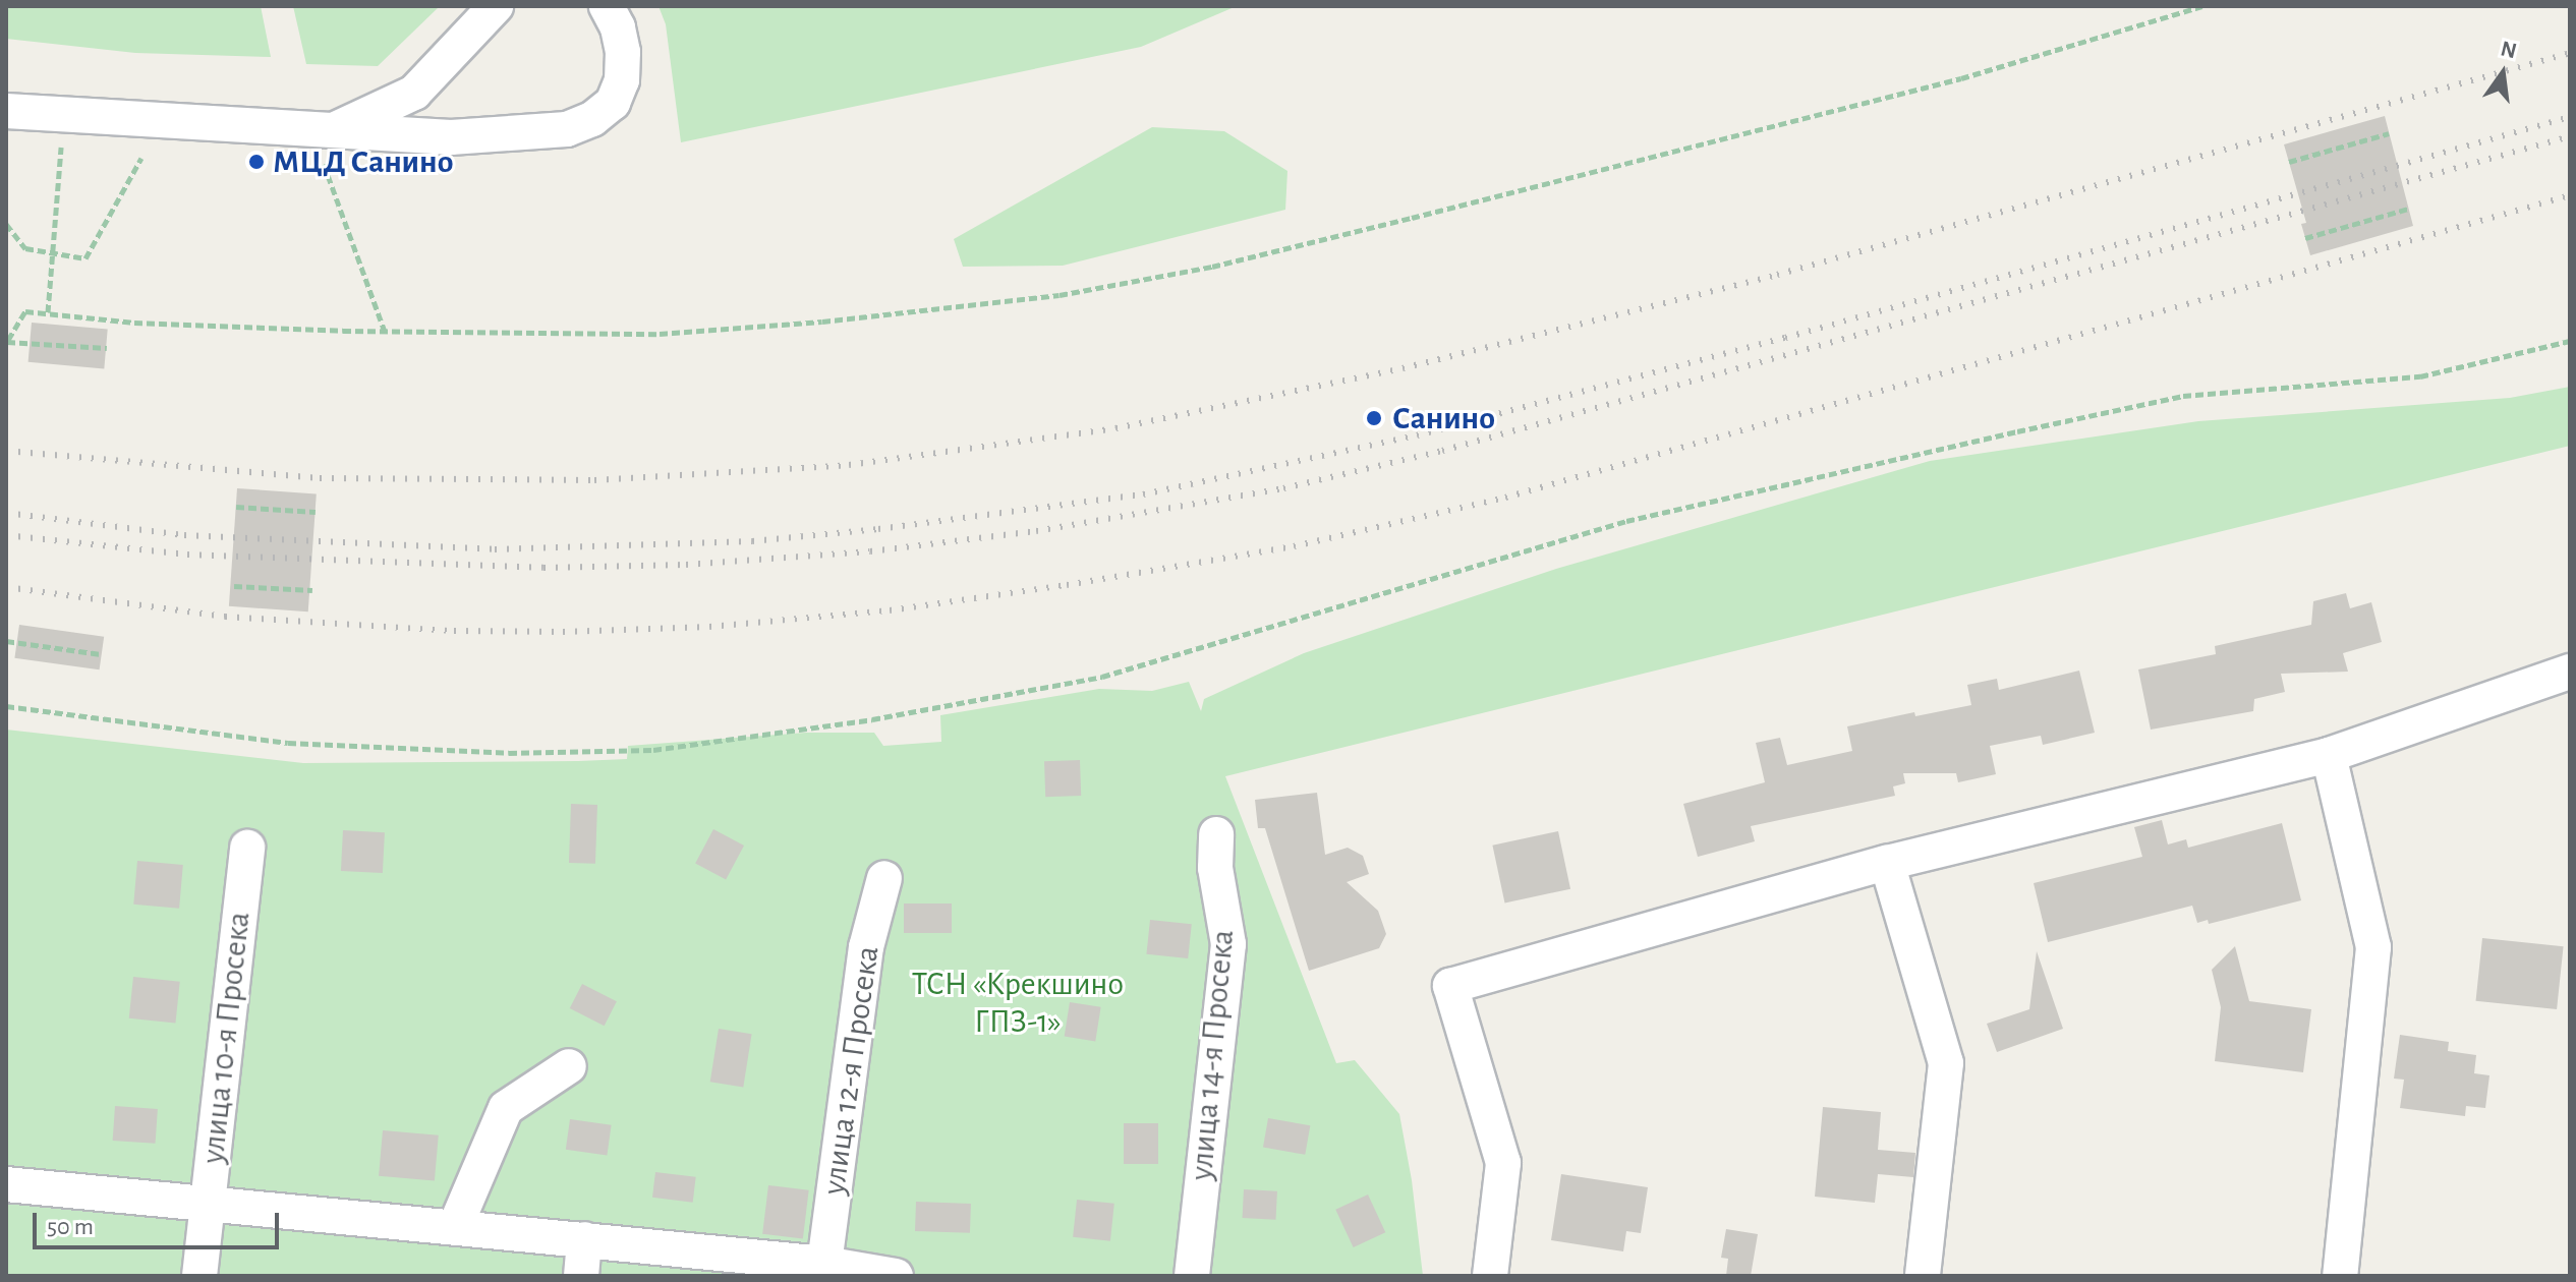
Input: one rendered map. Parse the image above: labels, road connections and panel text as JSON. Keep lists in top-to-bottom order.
{
  "streets": {
    "street": ["улица 10-я Просека", "улица 14-я Просека", "улица 12-я Просека"]
  },
  "parks": ["ТСН «Крекшино ГПЗ-1»"],
  "places": ["МЦД Санино", "Санино"],
  "scale_bar": "50 m",
  "north": "top"
}
